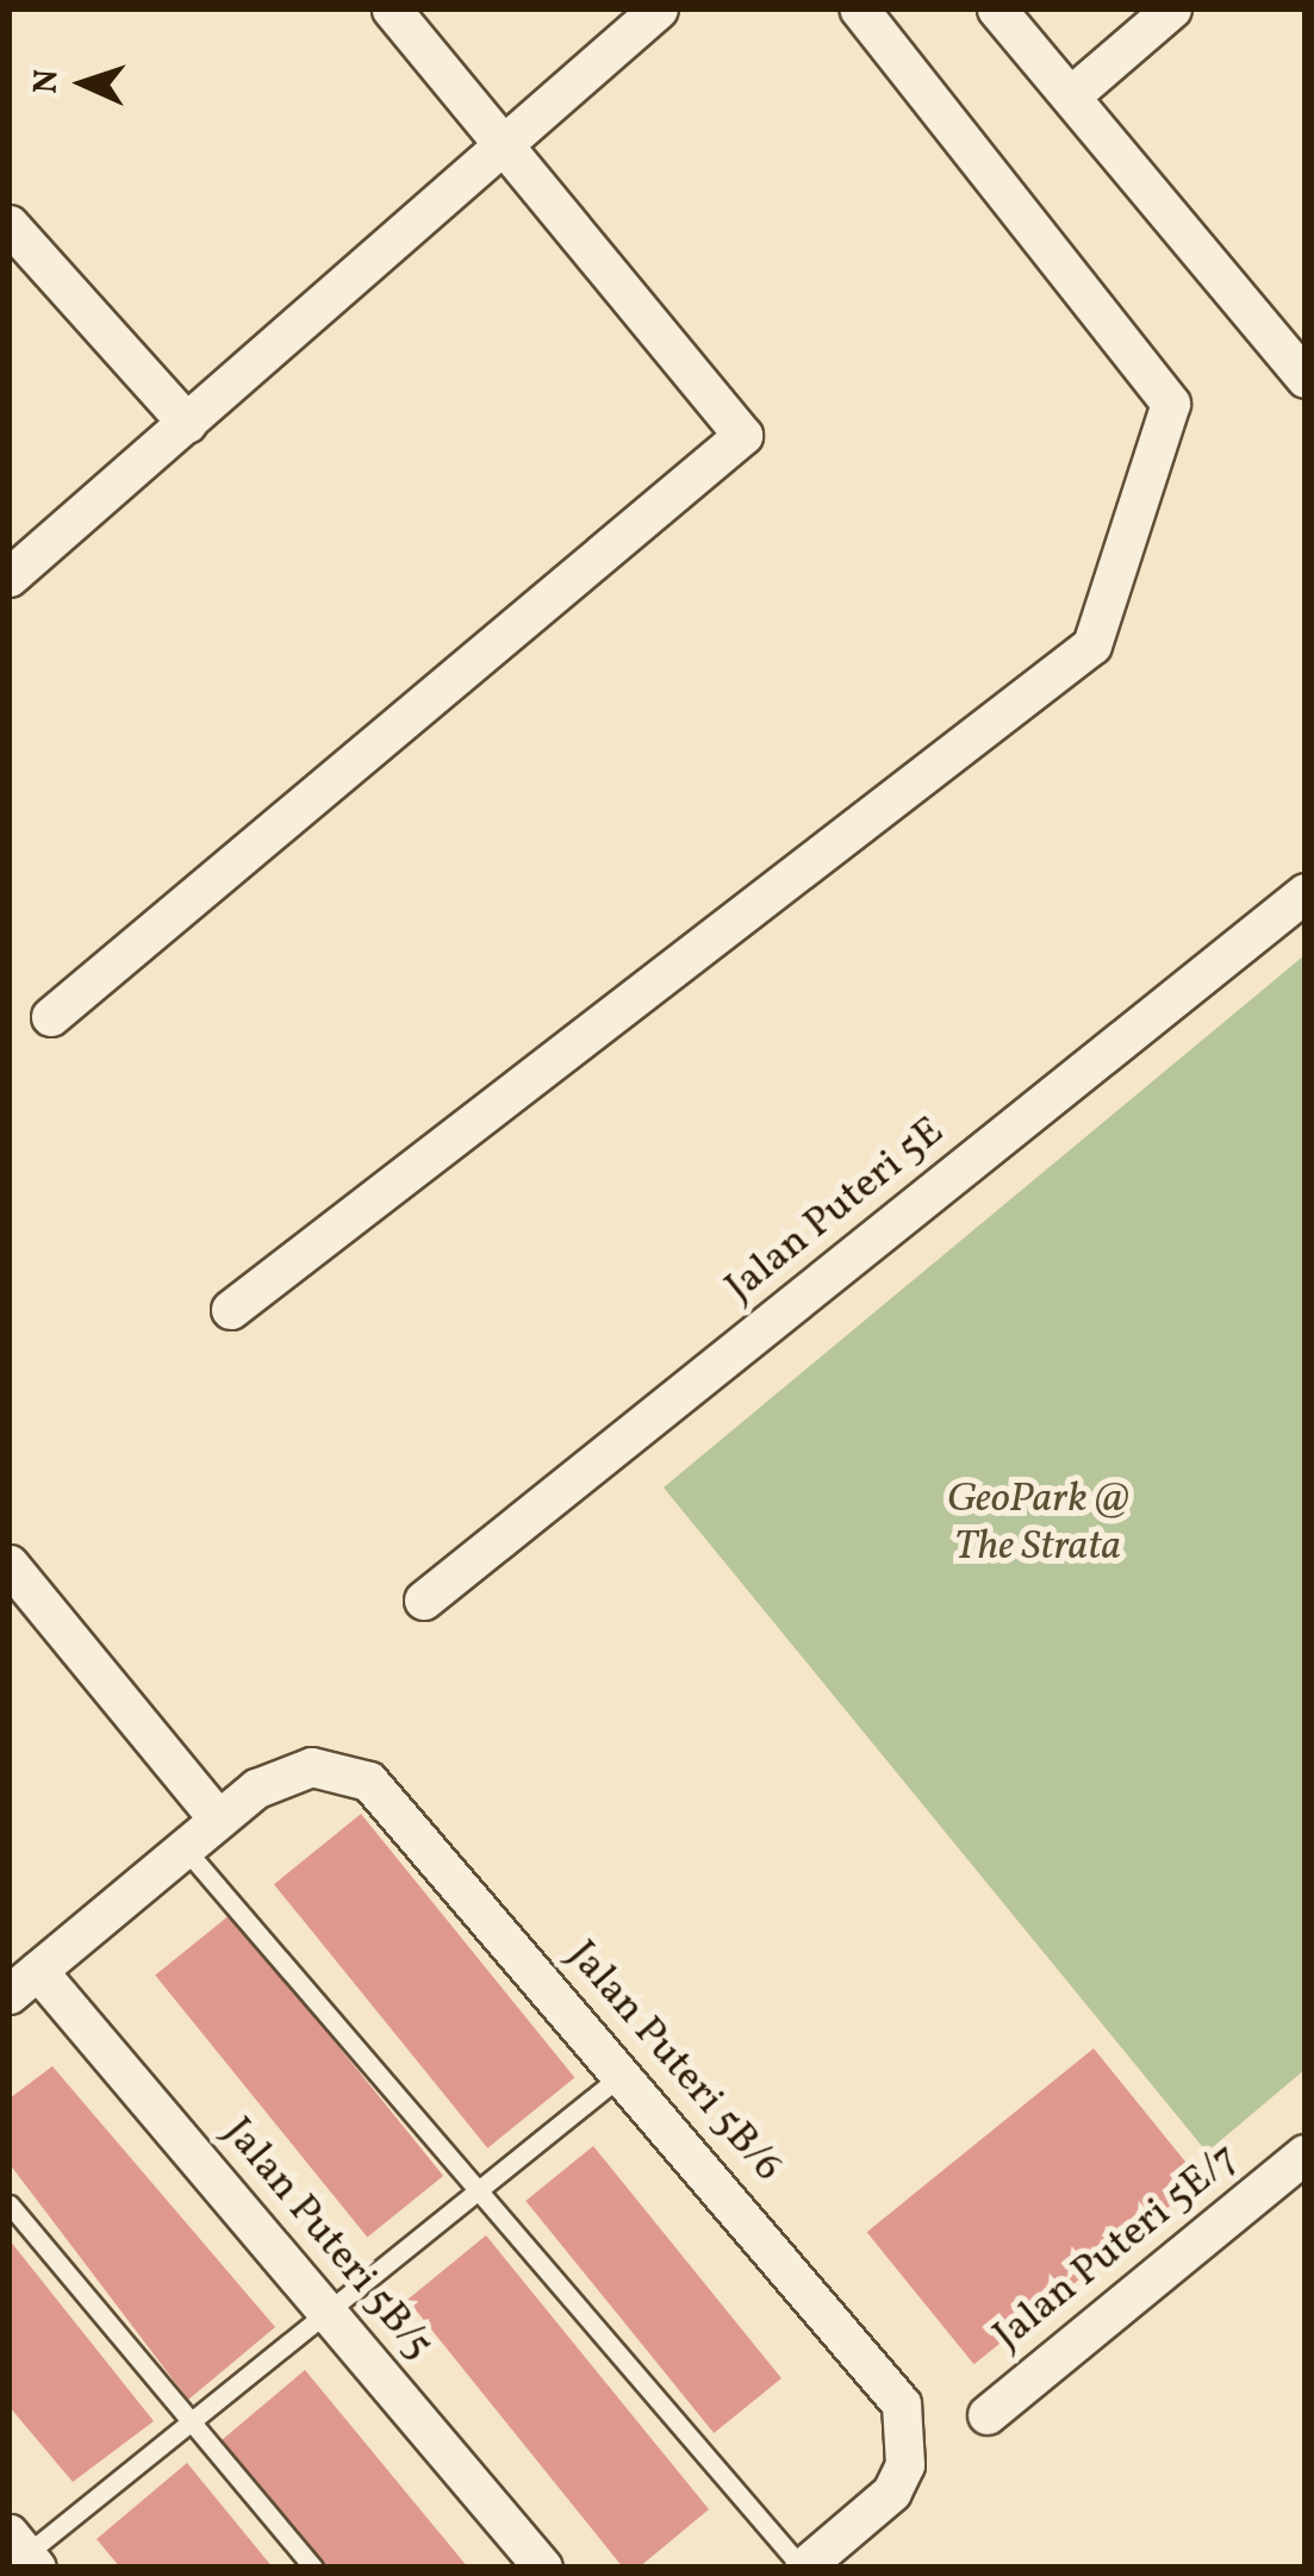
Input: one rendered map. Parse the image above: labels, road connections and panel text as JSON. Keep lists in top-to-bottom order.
{
  "streets": {
    "street": [
      "Jalan Puteri 5E",
      "Jalan Puteri 5B/6",
      "Jalan Puteri 5B/5",
      "Jalan Puteri 5E/7"
    ]
  },
  "parks": ["GeoPark @ The Strata"],
  "north": "left"
}
